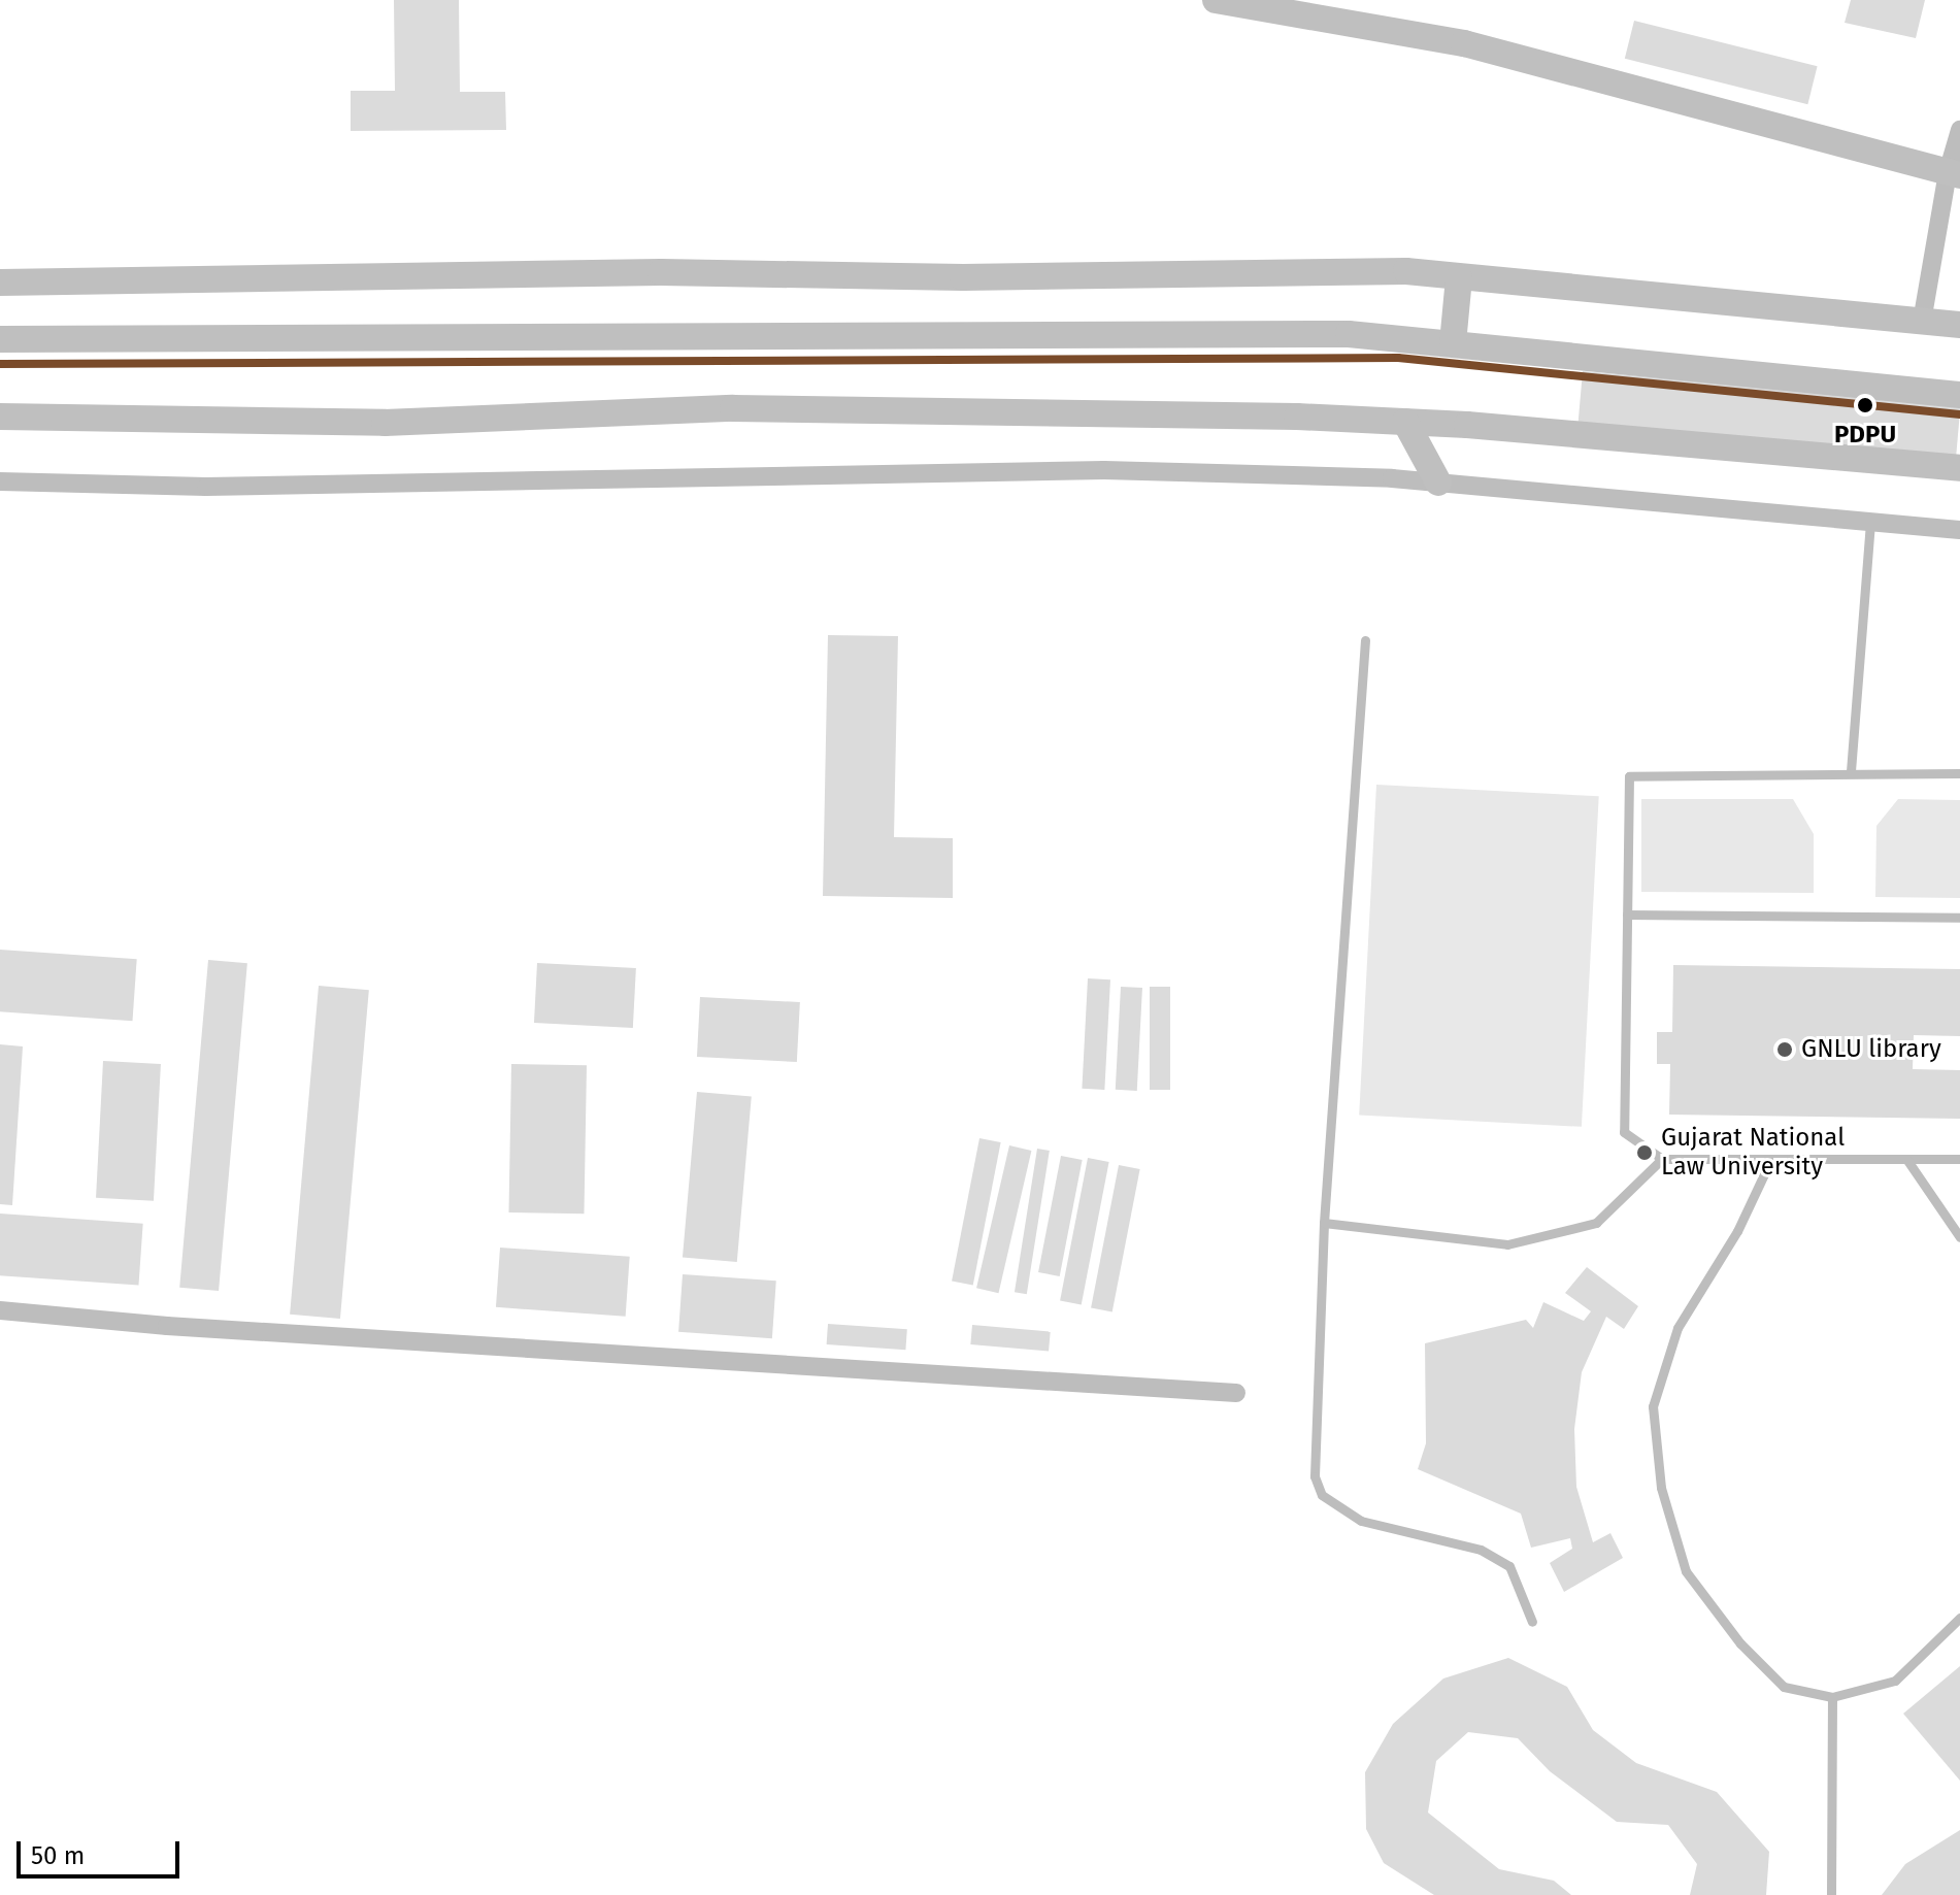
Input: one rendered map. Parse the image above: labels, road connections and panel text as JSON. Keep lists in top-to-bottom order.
{
  "places": ["PDPU", "GNLU library", "Gujarat National Law University"],
  "scale_bar": "50 m"
}
